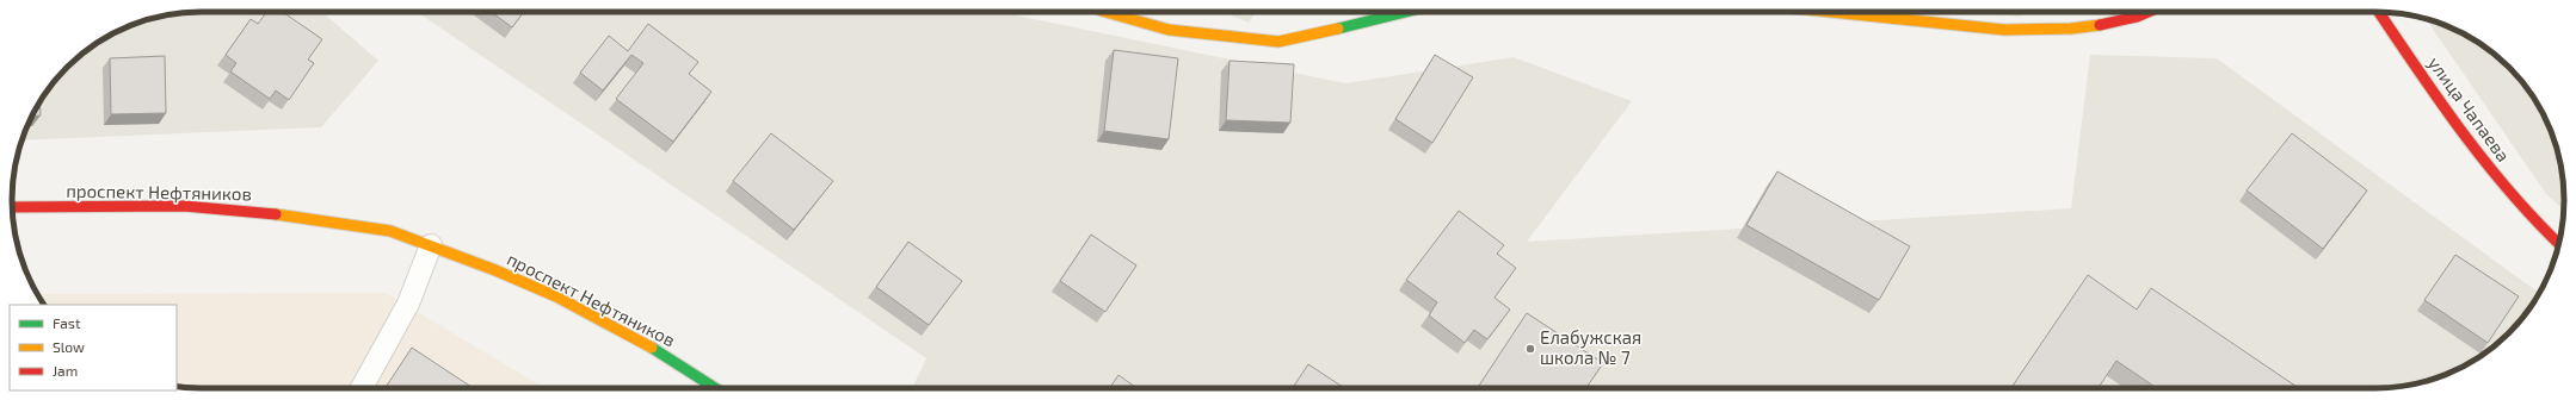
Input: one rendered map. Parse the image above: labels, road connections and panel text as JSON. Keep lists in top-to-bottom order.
{
  "streets": {
    "street": ["улица Чапаева", "проспект Нефтяников"]
  },
  "places": ["Елабужская школа № 7"],
  "legend": ["Fast", "Slow", "Jam"]
}
